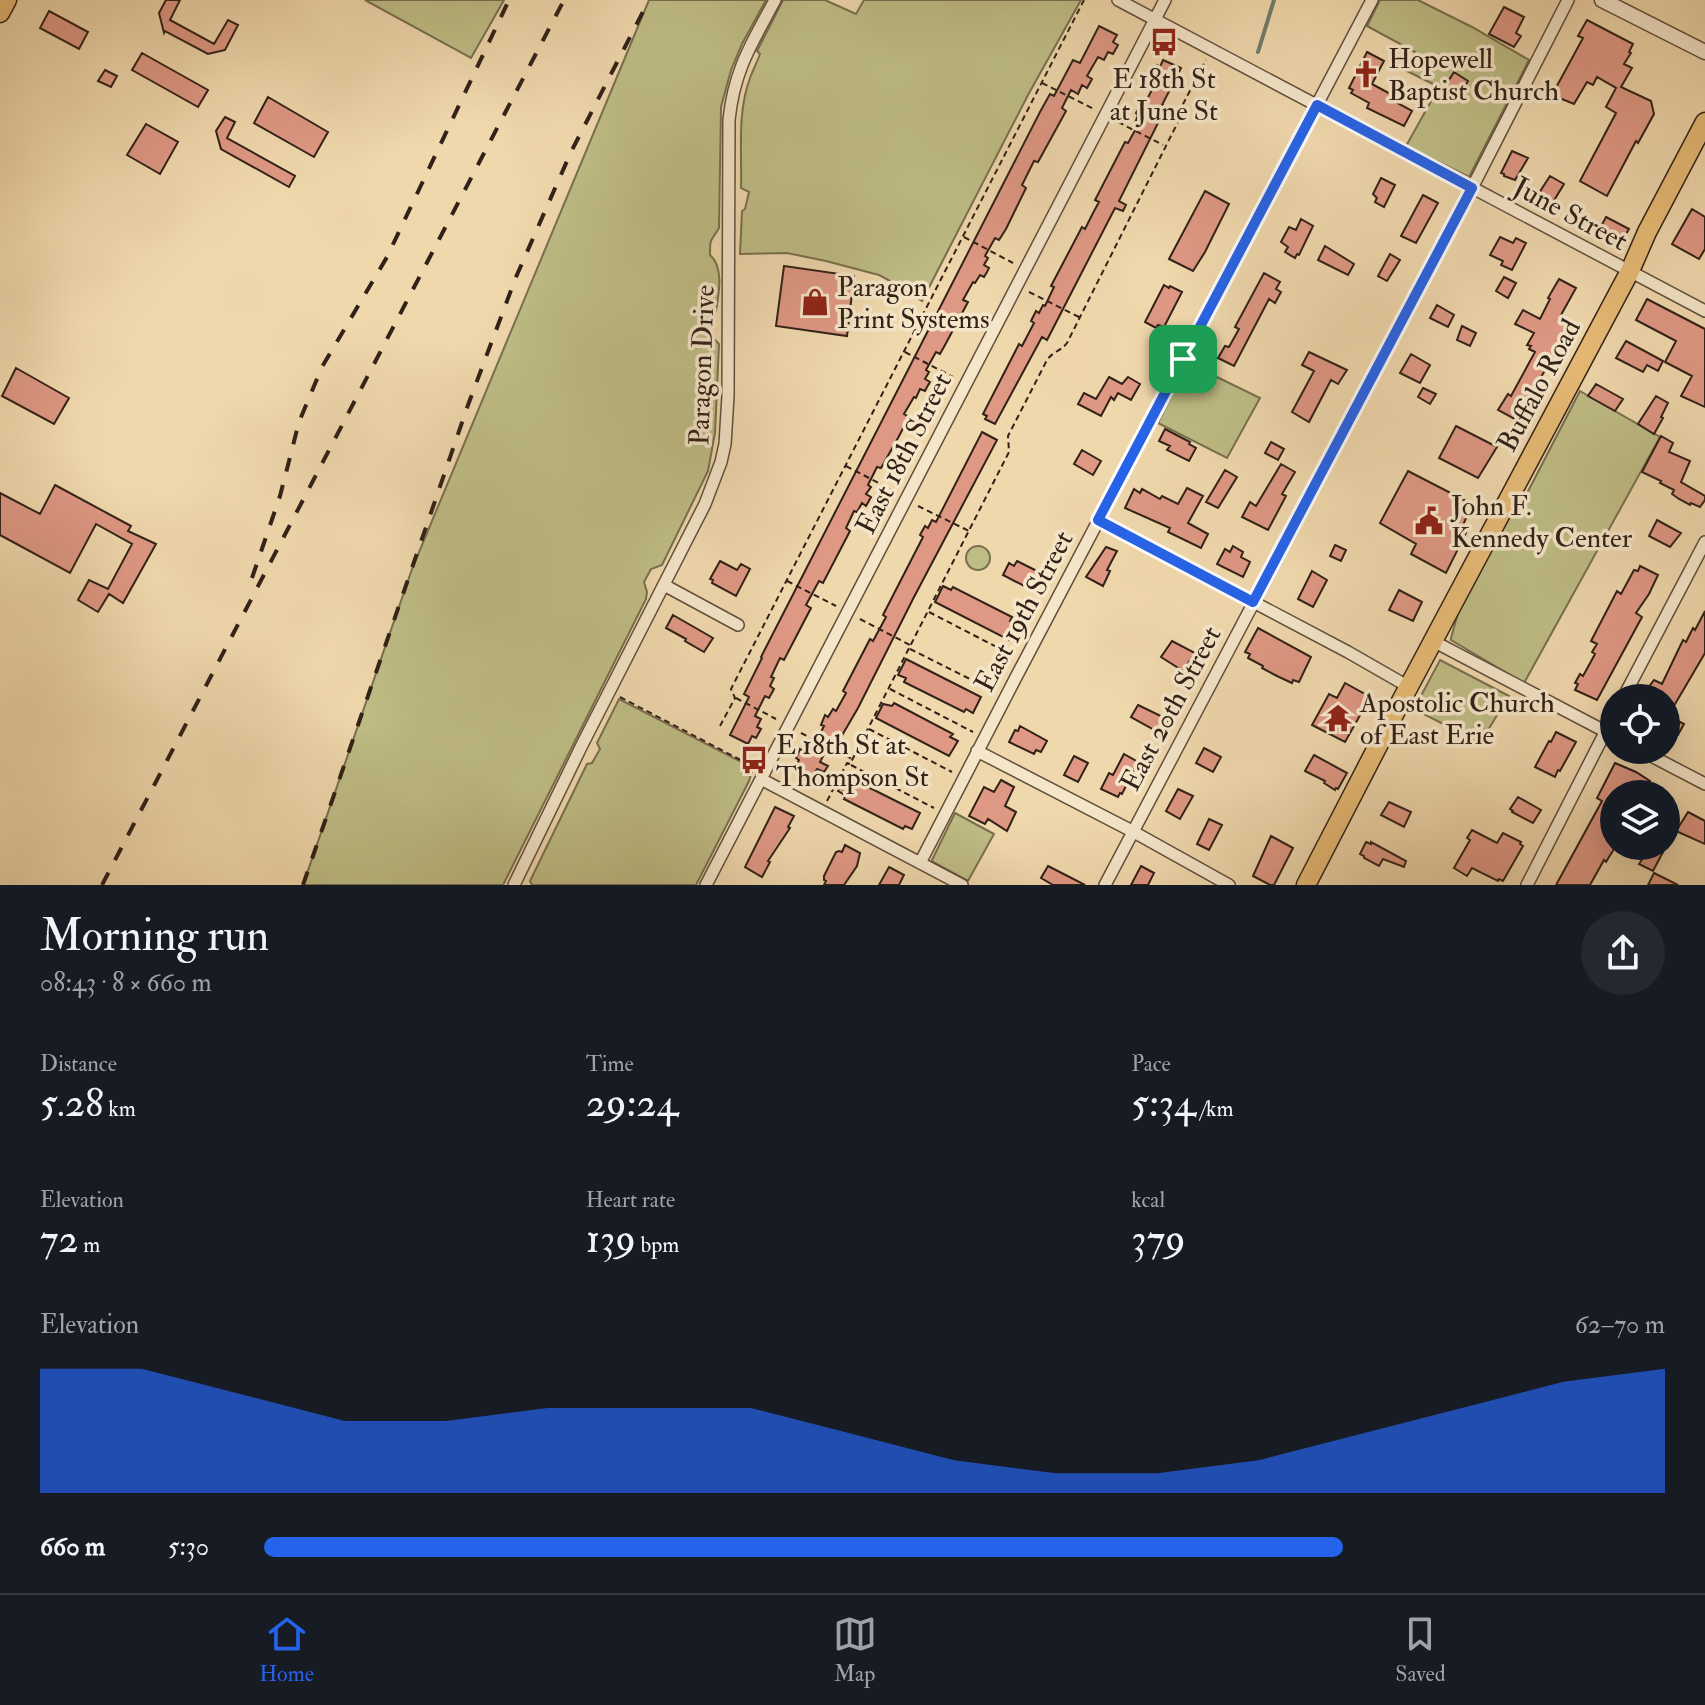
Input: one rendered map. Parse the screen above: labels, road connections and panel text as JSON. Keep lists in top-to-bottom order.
{
  "streets": {
    "main road": ["Buffalo Road"],
    "street": [
      "June Street",
      "Paragon Drive",
      "East 18th Street",
      "East 19th Street",
      "East 20th Street"
    ]
  },
  "crossings": [
    ["June Street", "Buffalo Road"],
    ["June Street", "East 18th Street"],
    ["June Street", "East 19th Street"],
    ["June Street", "East 20th Street"]
  ],
  "places": {
    "bus stop": ["E 18th St at June St", "E 18th St at Thompson St"],
    "church": ["Hopewell Baptist Church"],
    "shop": ["Paragon Print Systems"],
    "public building": ["John F. Kennedy Center"],
    "temple": ["Apostolic Church of East Erie"]
  },
  "page": {
    "heading": ["Morning run", "08:43 · 8 × 660 m"],
    "stats": [
      ["Distance", "5.28 km"],
      ["Time", "29:24"],
      ["Pace", "5:34 /km"],
      ["Elevation", "72 m"],
      ["Heart rate", "139 bpm"],
      ["kcal", "379"]
    ],
    "chart": ["Elevation", "62–70 m"],
    "list": [
      {
        "name": "660 m",
        "note": "5:30"
      }
    ],
    "tabs": ["Home", "Map", "Saved"]
  }
}
